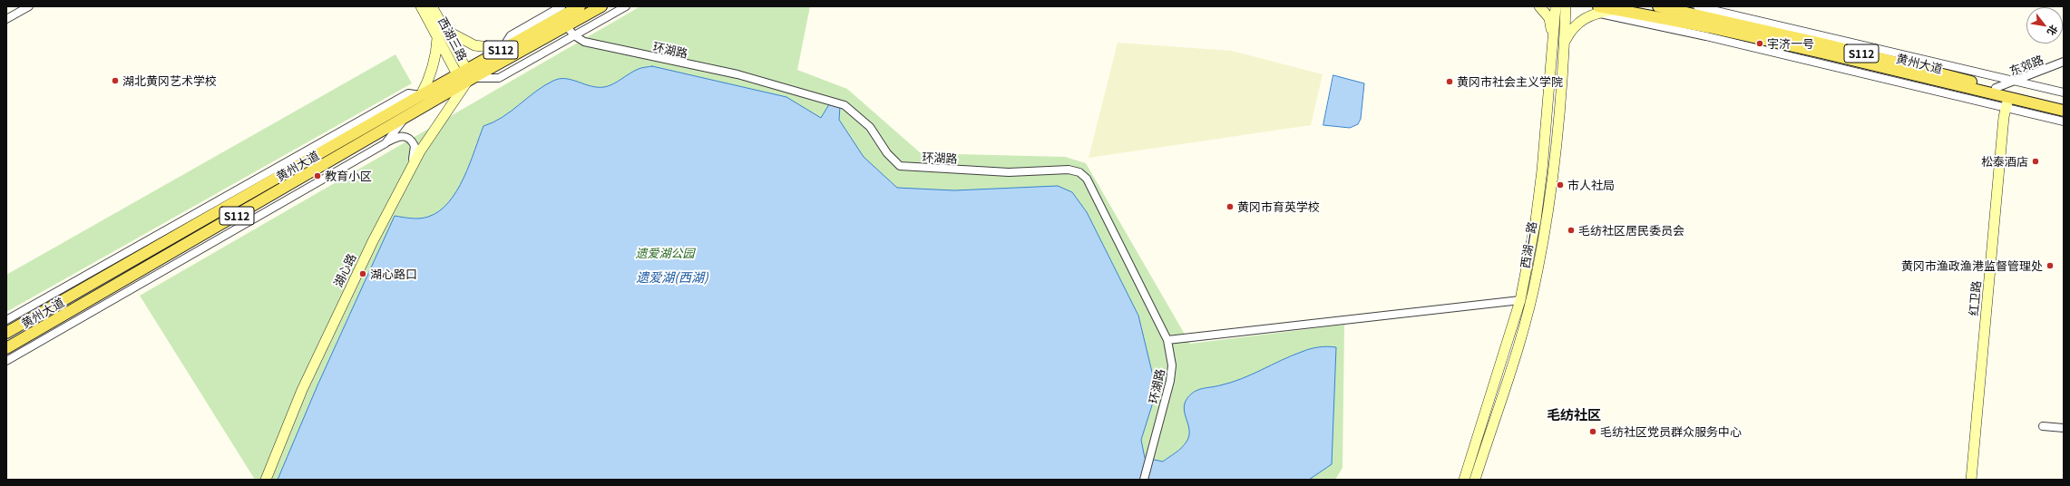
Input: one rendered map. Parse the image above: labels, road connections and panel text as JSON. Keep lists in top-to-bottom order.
{
  "streets": {
    "main road": [
      "西湖三路",
      "S112",
      "黄州大道",
      "西湖一路",
      "湖心路",
      "红卫路"
    ],
    "street": ["环湖路", "东郊路"]
  },
  "crossings": [
    ["西湖三路", "黄州大道"],
    ["西湖三路", "湖心路"],
    ["环湖路", "黄州大道"],
    ["黄州大道", "东郊路"],
    ["黄州大道", "湖心路"],
    ["黄州大道", "红卫路"]
  ],
  "districts": ["毛纺社区"],
  "water": ["遗爱湖(西湖)"],
  "parks": ["遗爱湖公园"],
  "places": [
    "宇济一号",
    "湖北黄冈艺术学校",
    "黄冈市社会主义学院",
    "松泰酒店",
    "教育小区",
    "市人社局",
    "黄冈市育英学校",
    "毛纺社区居民委员会",
    "黄冈市渔政渔港监督管理处",
    "湖心路口",
    "毛纺社区党员群众服务中心"
  ],
  "north": "bottom right"
}
